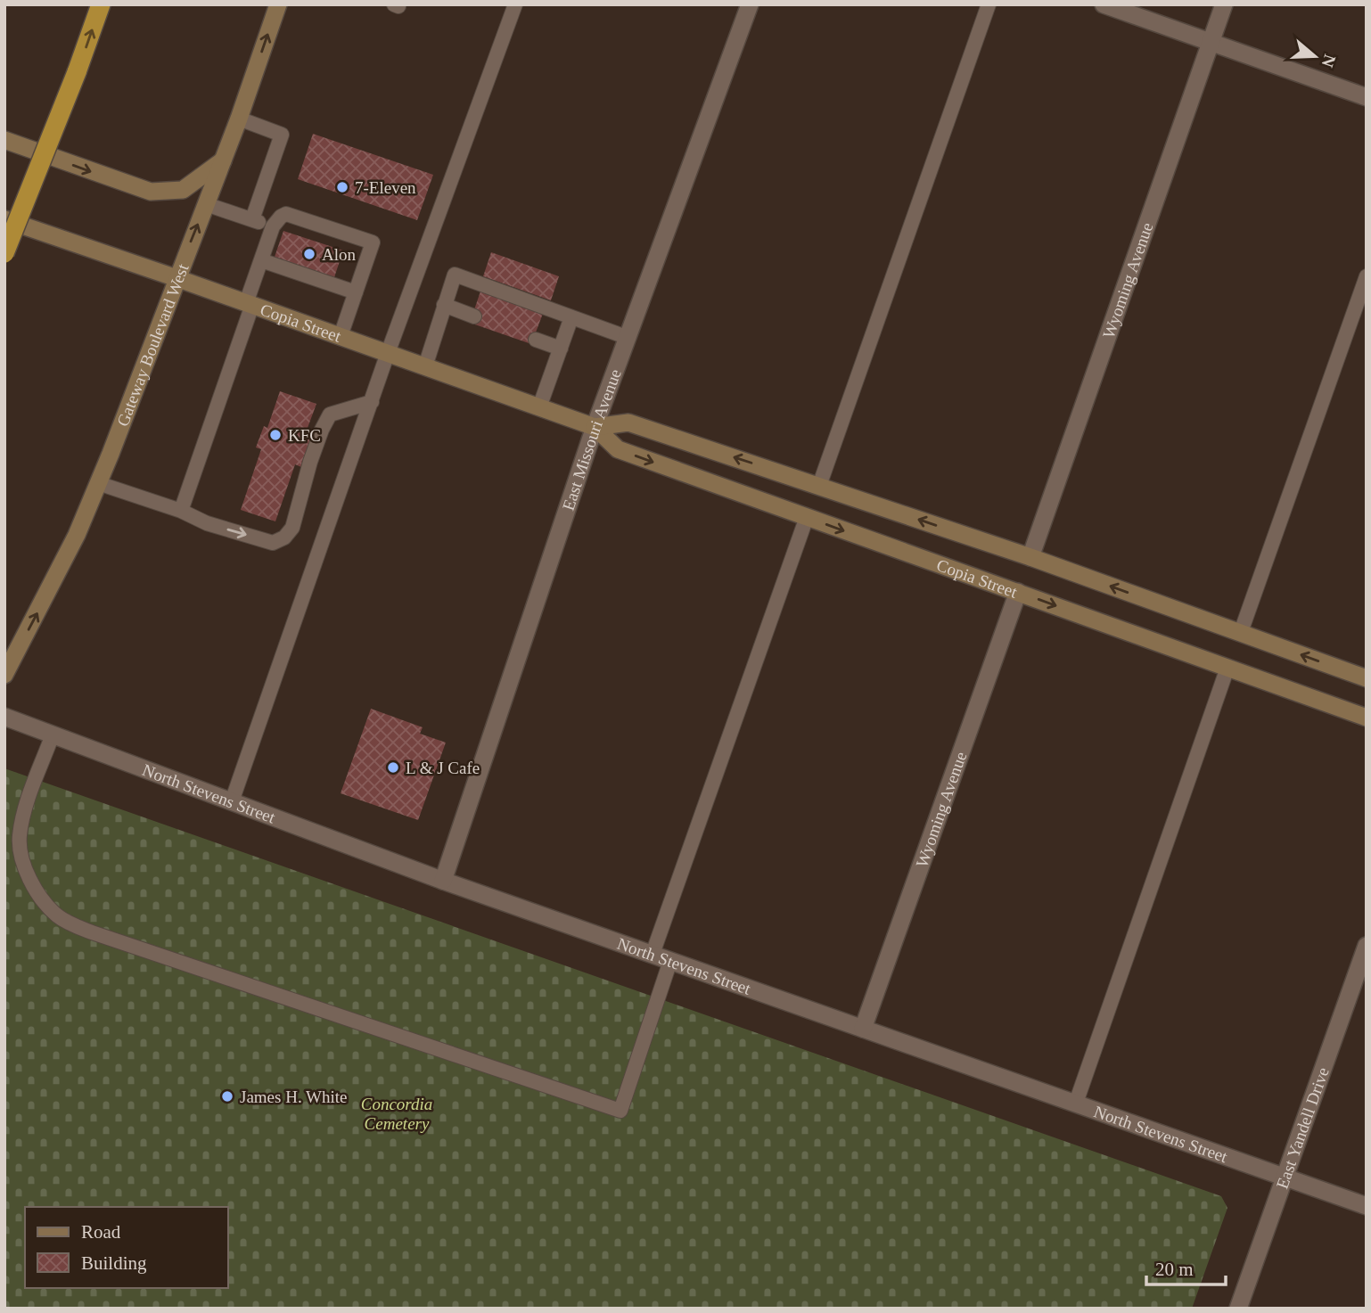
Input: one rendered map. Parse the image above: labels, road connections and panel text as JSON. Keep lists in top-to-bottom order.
{
  "streets": {
    "main road": ["Copia Street", "Gateway Boulevard West"],
    "street": [
      "Wyoming Avenue",
      "East Missouri Avenue",
      "North Stevens Street",
      "East Yandell Drive"
    ]
  },
  "crossings": [
    ["Wyoming Avenue", "Copia Street"],
    ["Wyoming Avenue", "North Stevens Street"],
    ["Copia Street", "Gateway Boulevard West"],
    ["Copia Street", "East Missouri Avenue"],
    ["East Missouri Avenue", "North Stevens Street"],
    ["North Stevens Street", "East Yandell Drive"]
  ],
  "one_way": ["Gateway Boulevard West"],
  "parks": ["Concordia Cemetery"],
  "places": [
    "7-Eleven",
    "Alon",
    "KFC",
    "L & J Cafe",
    "James H. White"
  ],
  "legend": ["Road", "Building"],
  "scale_bar": "20 m",
  "north": "right"
}
